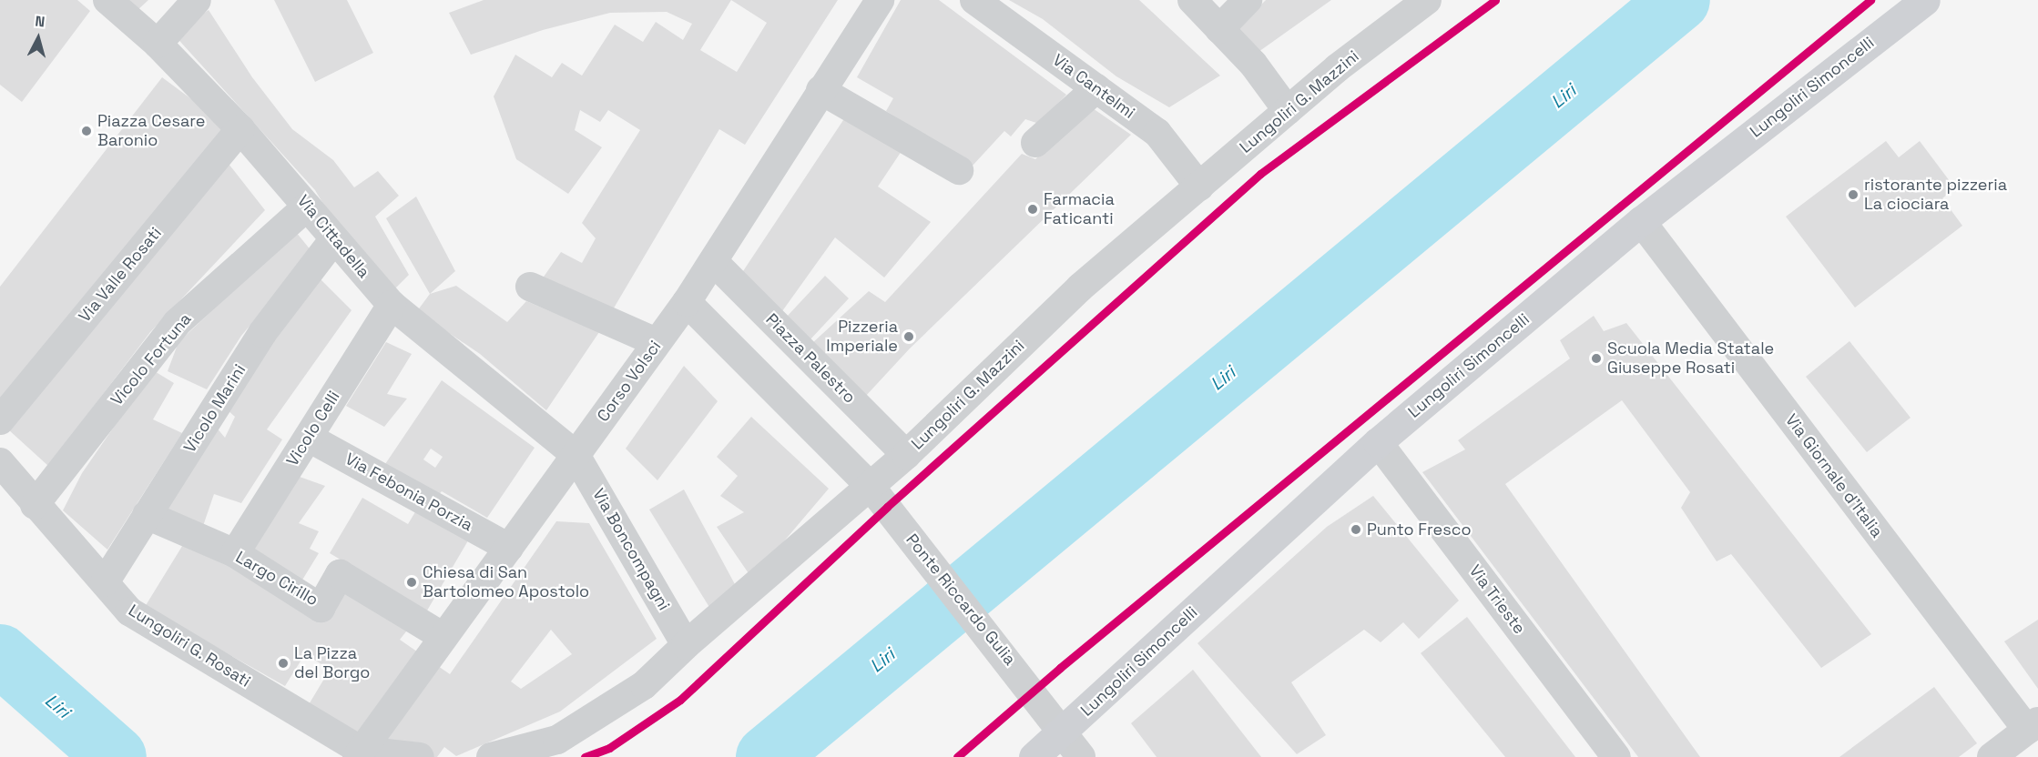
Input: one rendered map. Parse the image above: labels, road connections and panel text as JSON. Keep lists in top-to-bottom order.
{
  "streets": {
    "main road": ["Lungoliri Simoncelli"],
    "street": [
      "Via Cantelmi",
      "Lungoliri G. Mazzini",
      "Via Cittadella",
      "Via Valle Rosati",
      "Piazza Palestro",
      "Vicolo Fortuna",
      "Corso Volsci",
      "Vicolo Marini",
      "Vicolo Celli",
      "Via Giornale d'Italia",
      "Via Febonia Porzia",
      "Via Boncompagni",
      "Largo Cirillo",
      "Ponte Riccardo Gulia",
      "Via Trieste",
      "Lungoliri G. Rosati"
    ]
  },
  "crossings": [
    ["Via Cantelmi", "Lungoliri G. Mazzini"],
    ["Lungoliri Simoncelli", "Via Giornale d'Italia"],
    ["Lungoliri Simoncelli", "Ponte Riccardo Gulia"],
    ["Lungoliri Simoncelli", "Via Trieste"],
    ["Lungoliri G. Mazzini", "Piazza Palestro"],
    ["Lungoliri G. Mazzini", "Via Boncompagni"],
    ["Lungoliri G. Mazzini", "Ponte Riccardo Gulia"],
    ["Via Cittadella", "Via Valle Rosati"],
    ["Via Cittadella", "Vicolo Fortuna"],
    ["Via Cittadella", "Corso Volsci"],
    ["Via Cittadella", "Vicolo Marini"],
    ["Via Cittadella", "Vicolo Celli"],
    ["Via Cittadella", "Via Boncompagni"],
    ["Piazza Palestro", "Corso Volsci"],
    ["Vicolo Fortuna", "Lungoliri G. Rosati"],
    ["Corso Volsci", "Via Febonia Porzia"],
    ["Corso Volsci", "Via Boncompagni"],
    ["Corso Volsci", "Largo Cirillo"],
    ["Corso Volsci", "Lungoliri G. Rosati"],
    ["Vicolo Marini", "Largo Cirillo"],
    ["Vicolo Marini", "Lungoliri G. Rosati"],
    ["Vicolo Celli", "Via Febonia Porzia"],
    ["Vicolo Celli", "Largo Cirillo"]
  ],
  "water": ["Liri"],
  "places": [
    "Piazza Cesare Baronio",
    "ristorante pizzeria La ciociara",
    "Farmacia Faticanti",
    "Pizzeria Imperiale",
    "Scuola Media Statale Giuseppe Rosati",
    "Punto Fresco",
    "Chiesa di San Bartolomeo Apostolo",
    "La Pizza del Borgo"
  ],
  "north": "top"
}
